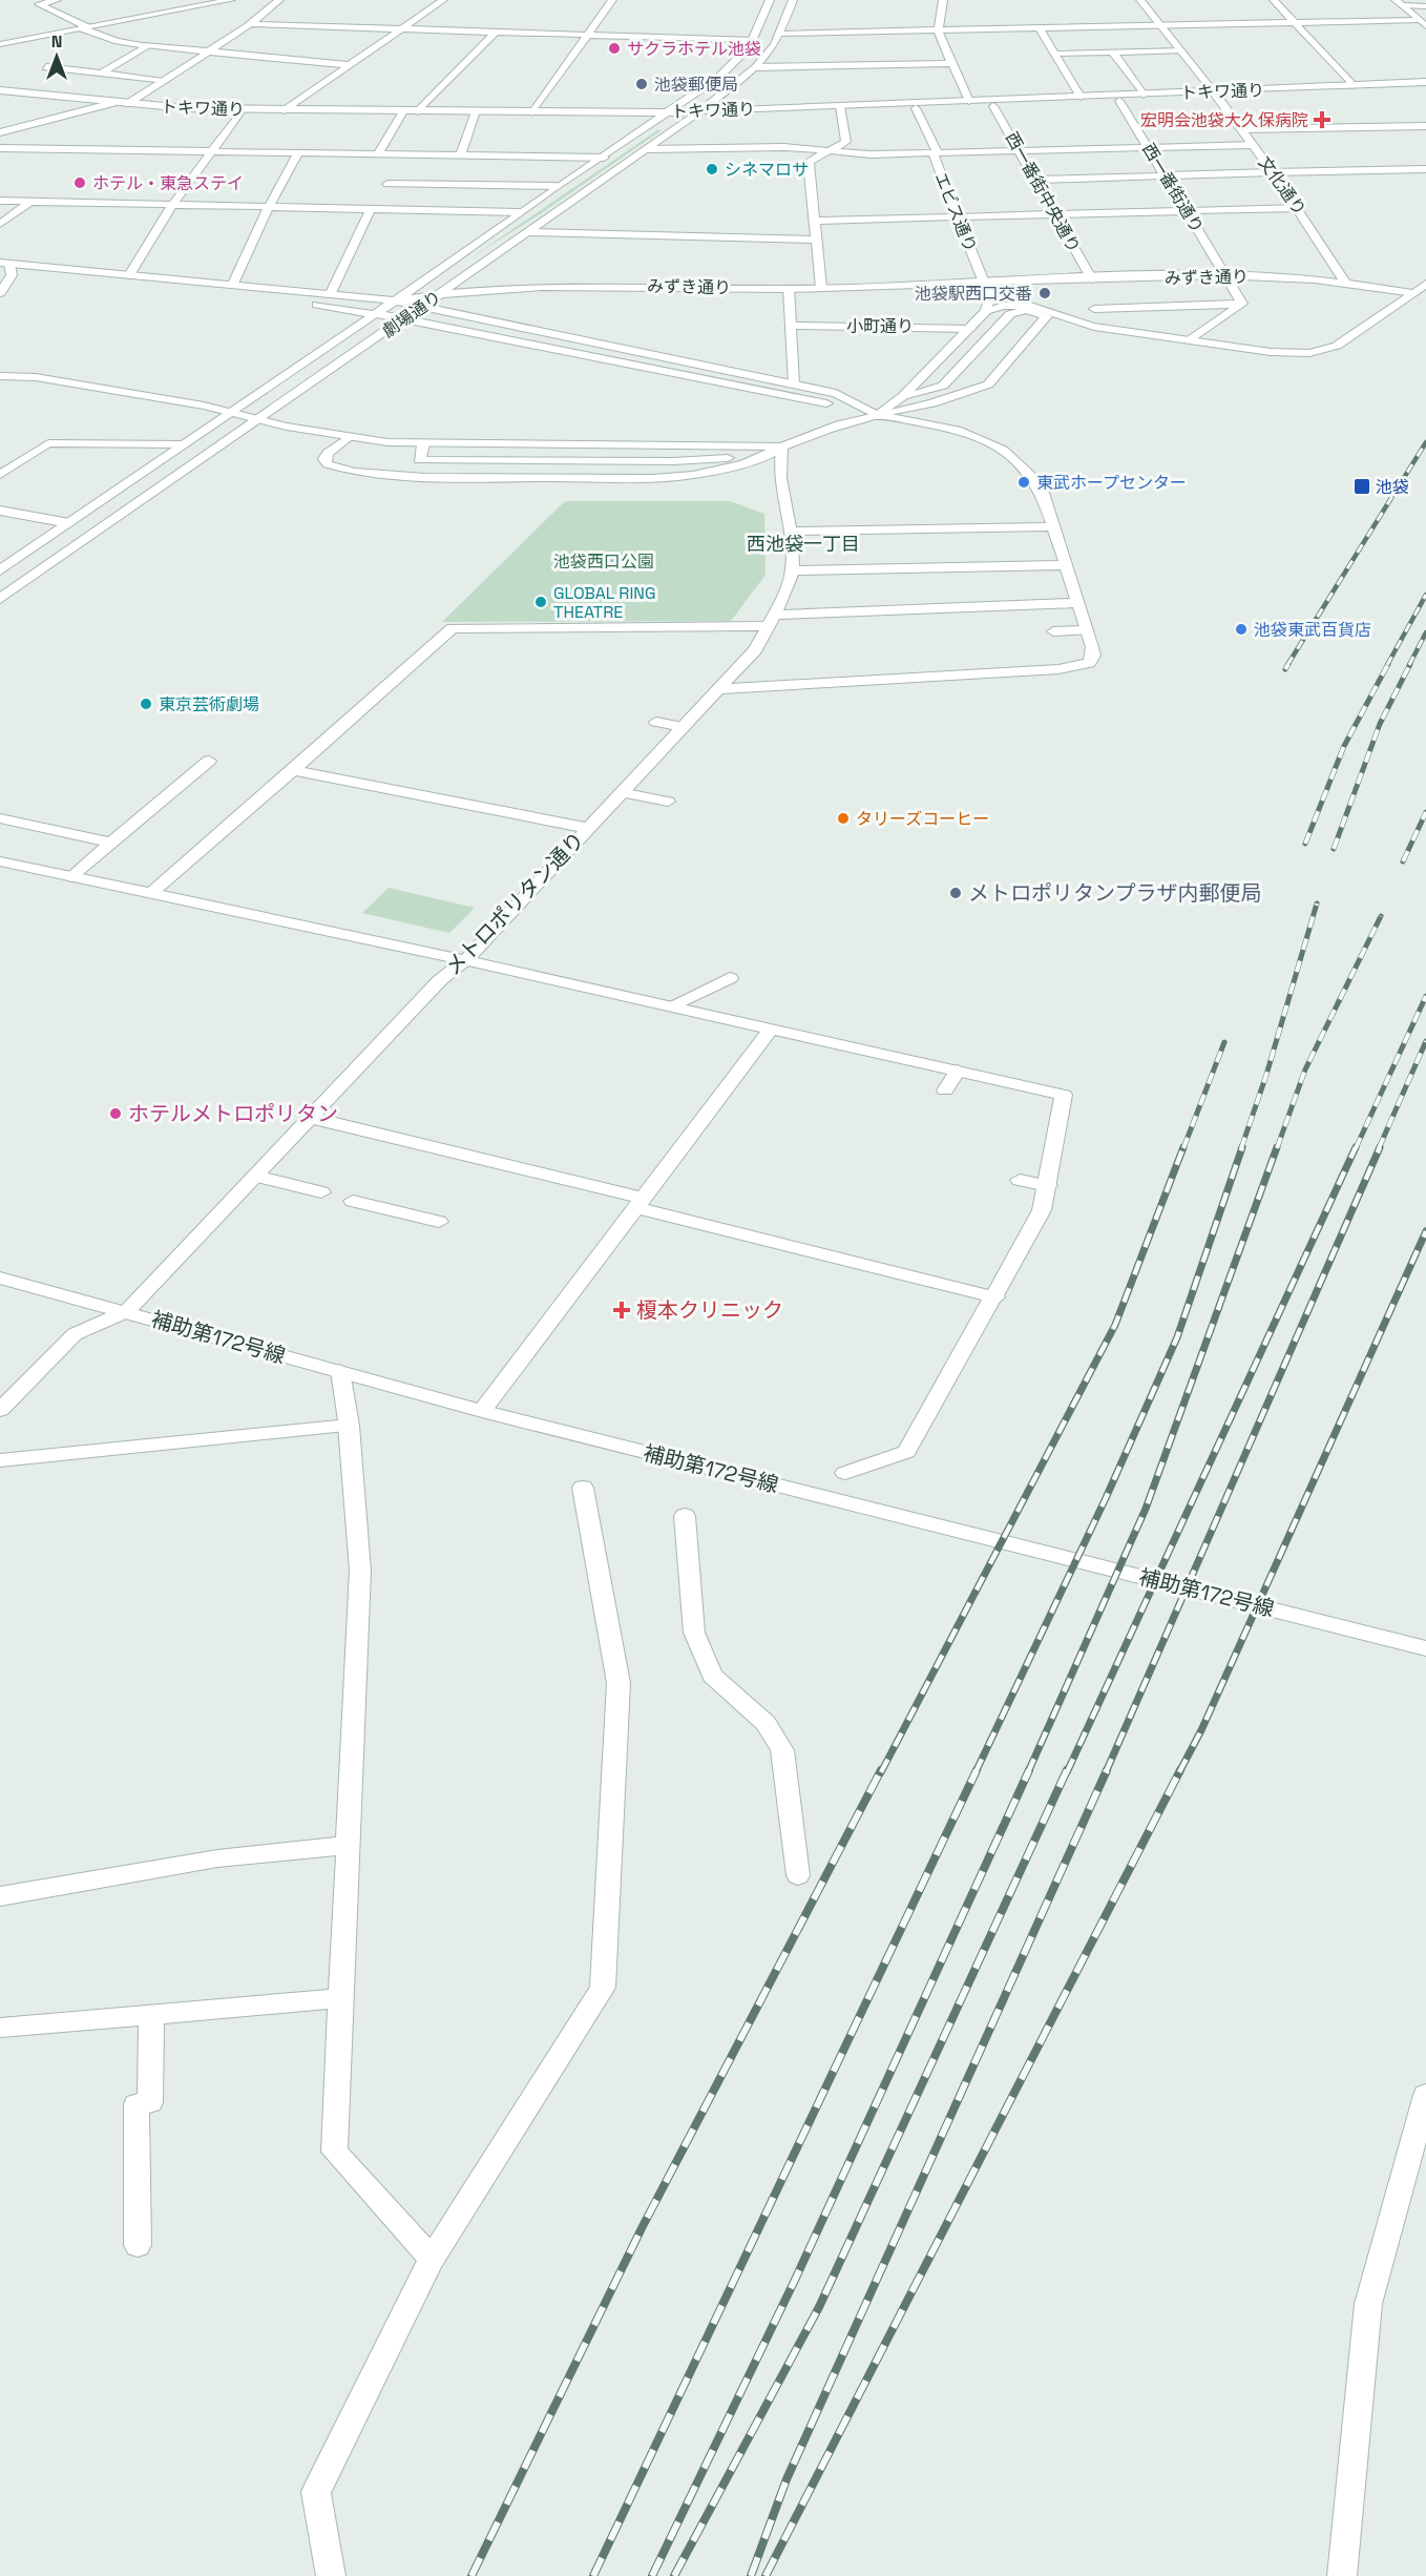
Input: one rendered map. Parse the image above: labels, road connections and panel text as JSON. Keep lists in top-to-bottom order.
{
  "streets": {
    "street": [
      "トキワ通り",
      "文化通り",
      "西一番街通り",
      "西一番街中央通り",
      "エビス通り",
      "みずき通り",
      "劇場通り",
      "小町通り",
      "メトロポリタン通り",
      "補助第172号線"
    ]
  },
  "crossings": [
    ["トキワ通り", "文化通り"],
    ["トキワ通り", "劇場通り"],
    ["文化通り", "みずき通り"],
    ["西一番街通り", "みずき通り"],
    ["西一番街中央通り", "みずき通り"],
    ["エビス通り", "みずき通り"],
    ["みずき通り", "劇場通り"],
    ["メトロポリタン通り", "補助第172号線"]
  ],
  "districts": ["西池袋一丁目"],
  "parks": ["池袋西口公園"],
  "places": {
    "other": [
      "サクラホテル池袋",
      "池袋郵便局",
      "シネマロサ",
      "ホテル・東急ステイ",
      "池袋駅西口交番",
      "東武ホープセンター",
      "GLOBAL RING THEATRE",
      "池袋東武百貨店",
      "東京芸術劇場",
      "タリーズコーヒー",
      "メトロポリタンプラザ内郵便局",
      "ホテルメトロポリタン"
    ],
    "health": ["宏明会池袋大久保病院", "榎本クリニック"],
    "transit": ["池袋"]
  },
  "north": "top"
}
